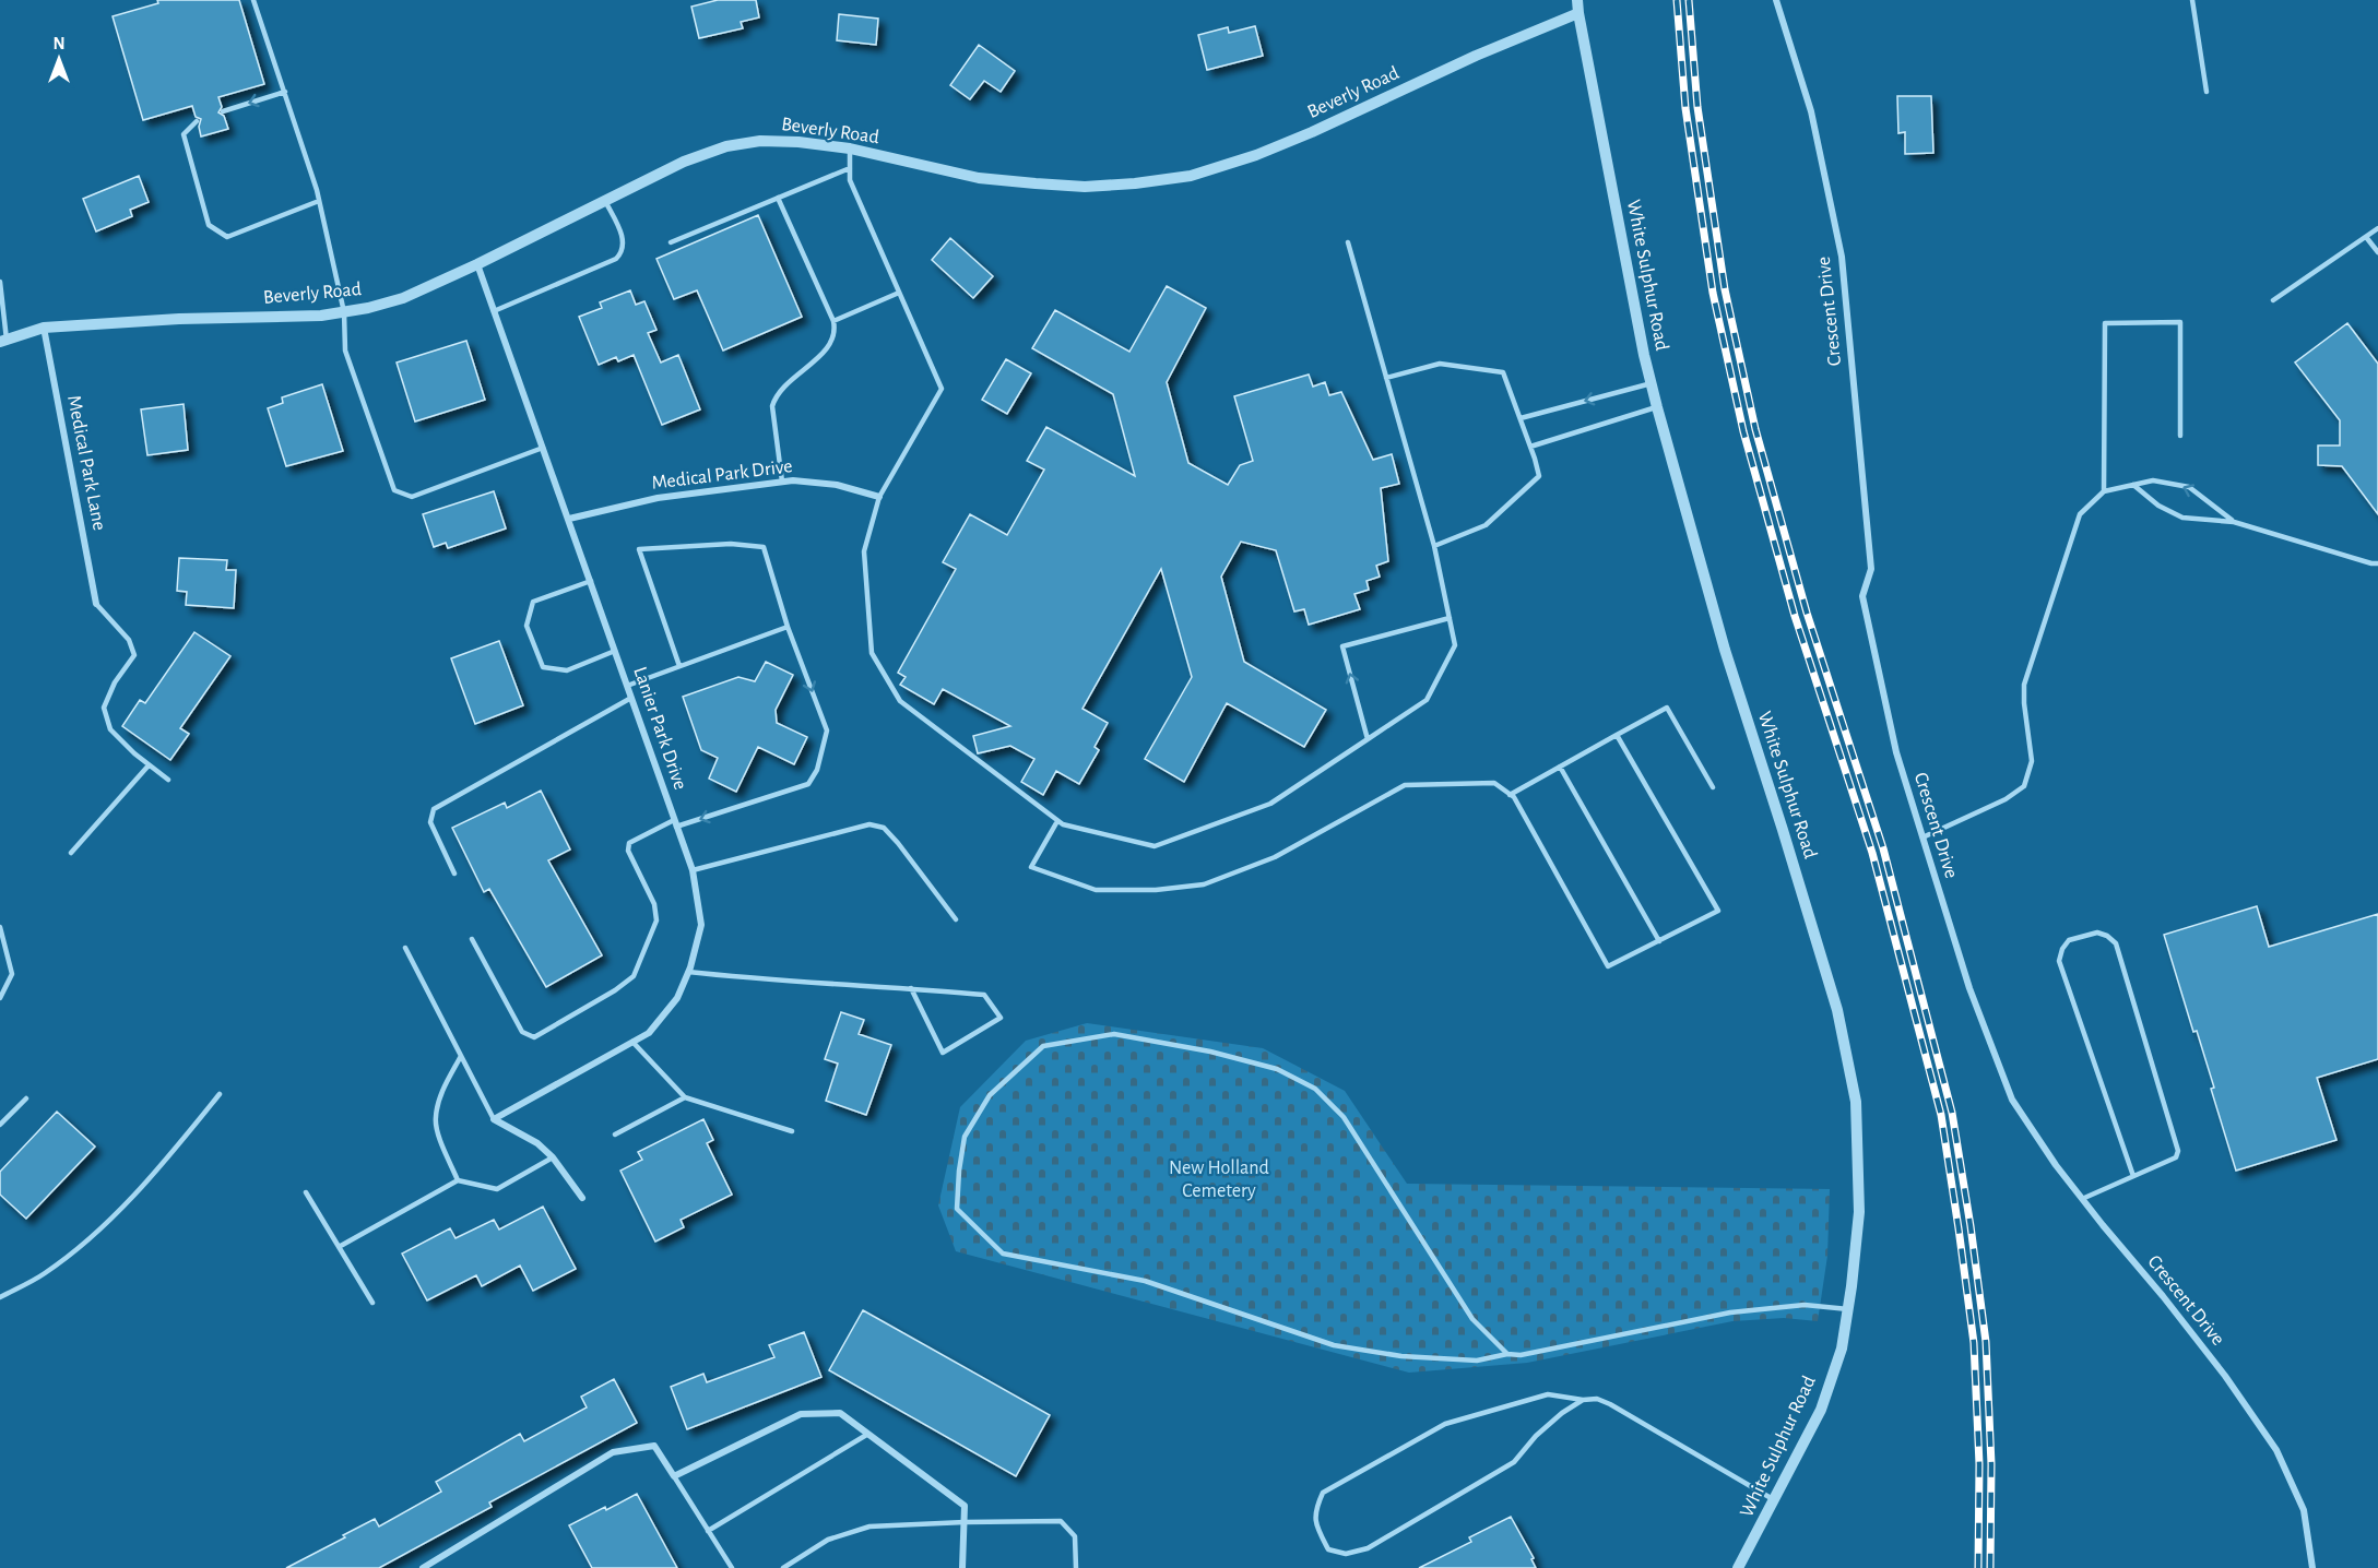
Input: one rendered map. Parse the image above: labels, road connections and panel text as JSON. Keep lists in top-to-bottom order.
{
  "streets": {
    "street": [
      "Beverly Road",
      "White Sulphur Road",
      "Crescent Drive",
      "Medical Park Lane",
      "Medical Park Drive",
      "Lanier Park Drive"
    ]
  },
  "crossings": [
    ["Beverly Road", "White Sulphur Road"],
    ["Beverly Road", "Medical Park Lane"],
    ["Beverly Road", "Lanier Park Drive"],
    ["Medical Park Drive", "Lanier Park Drive"]
  ],
  "parks": ["New Holland Cemetery"],
  "north": "top"
}
